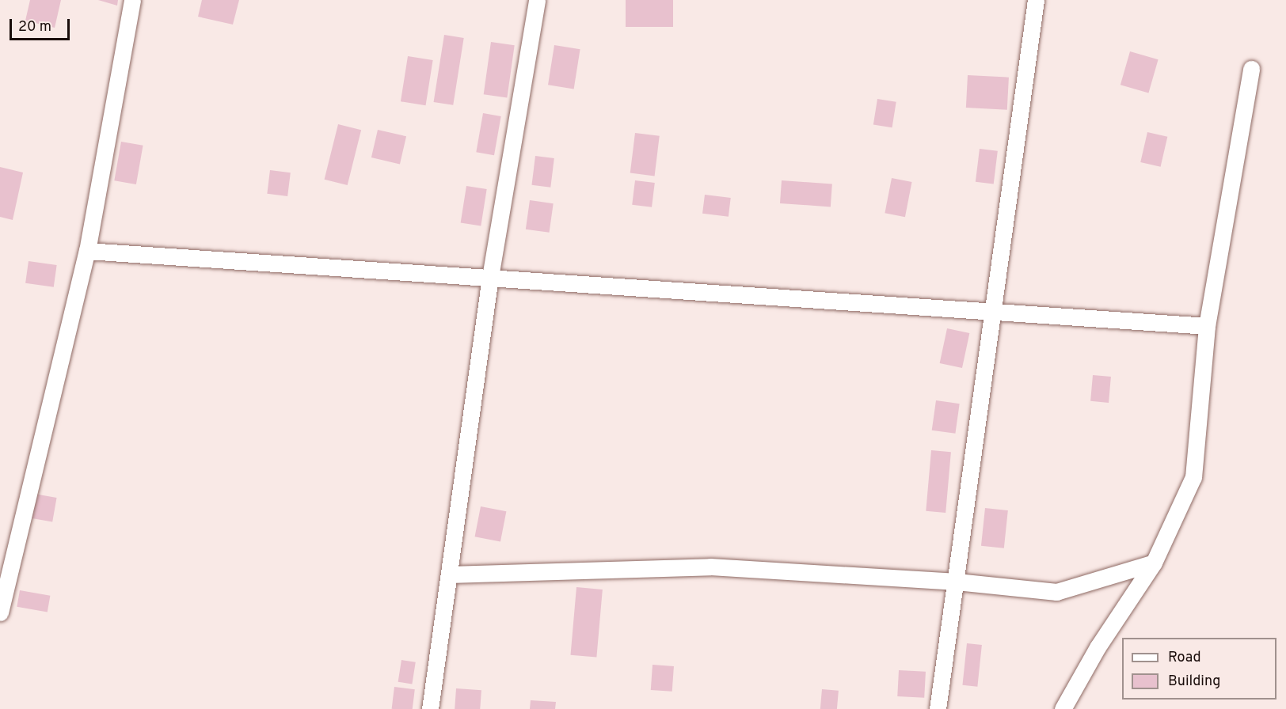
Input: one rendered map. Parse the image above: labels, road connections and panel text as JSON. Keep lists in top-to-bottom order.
{
  "legend": ["Road", "Building"],
  "scale_bar": "20 m"
}
